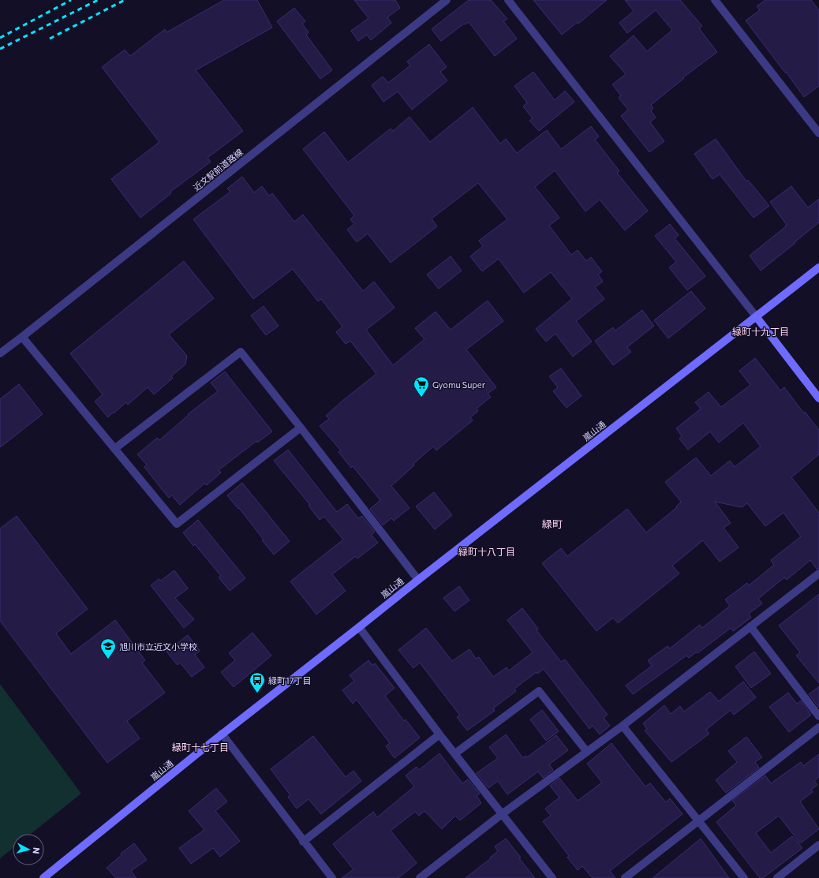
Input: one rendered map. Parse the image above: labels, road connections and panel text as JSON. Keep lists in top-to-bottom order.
{
  "streets": {
    "street": ["近文駅前道路線", "嵐山通"]
  },
  "districts": [
    "緑町十九丁目",
    "緑町",
    "緑町十八丁目",
    "緑町十七丁目"
  ],
  "places": {
    "supermarket": ["Gyomu Super"],
    "school or university": ["旭川市立近文小学校"],
    "bus stop": ["緑町17丁目"]
  },
  "north": "right"
}
